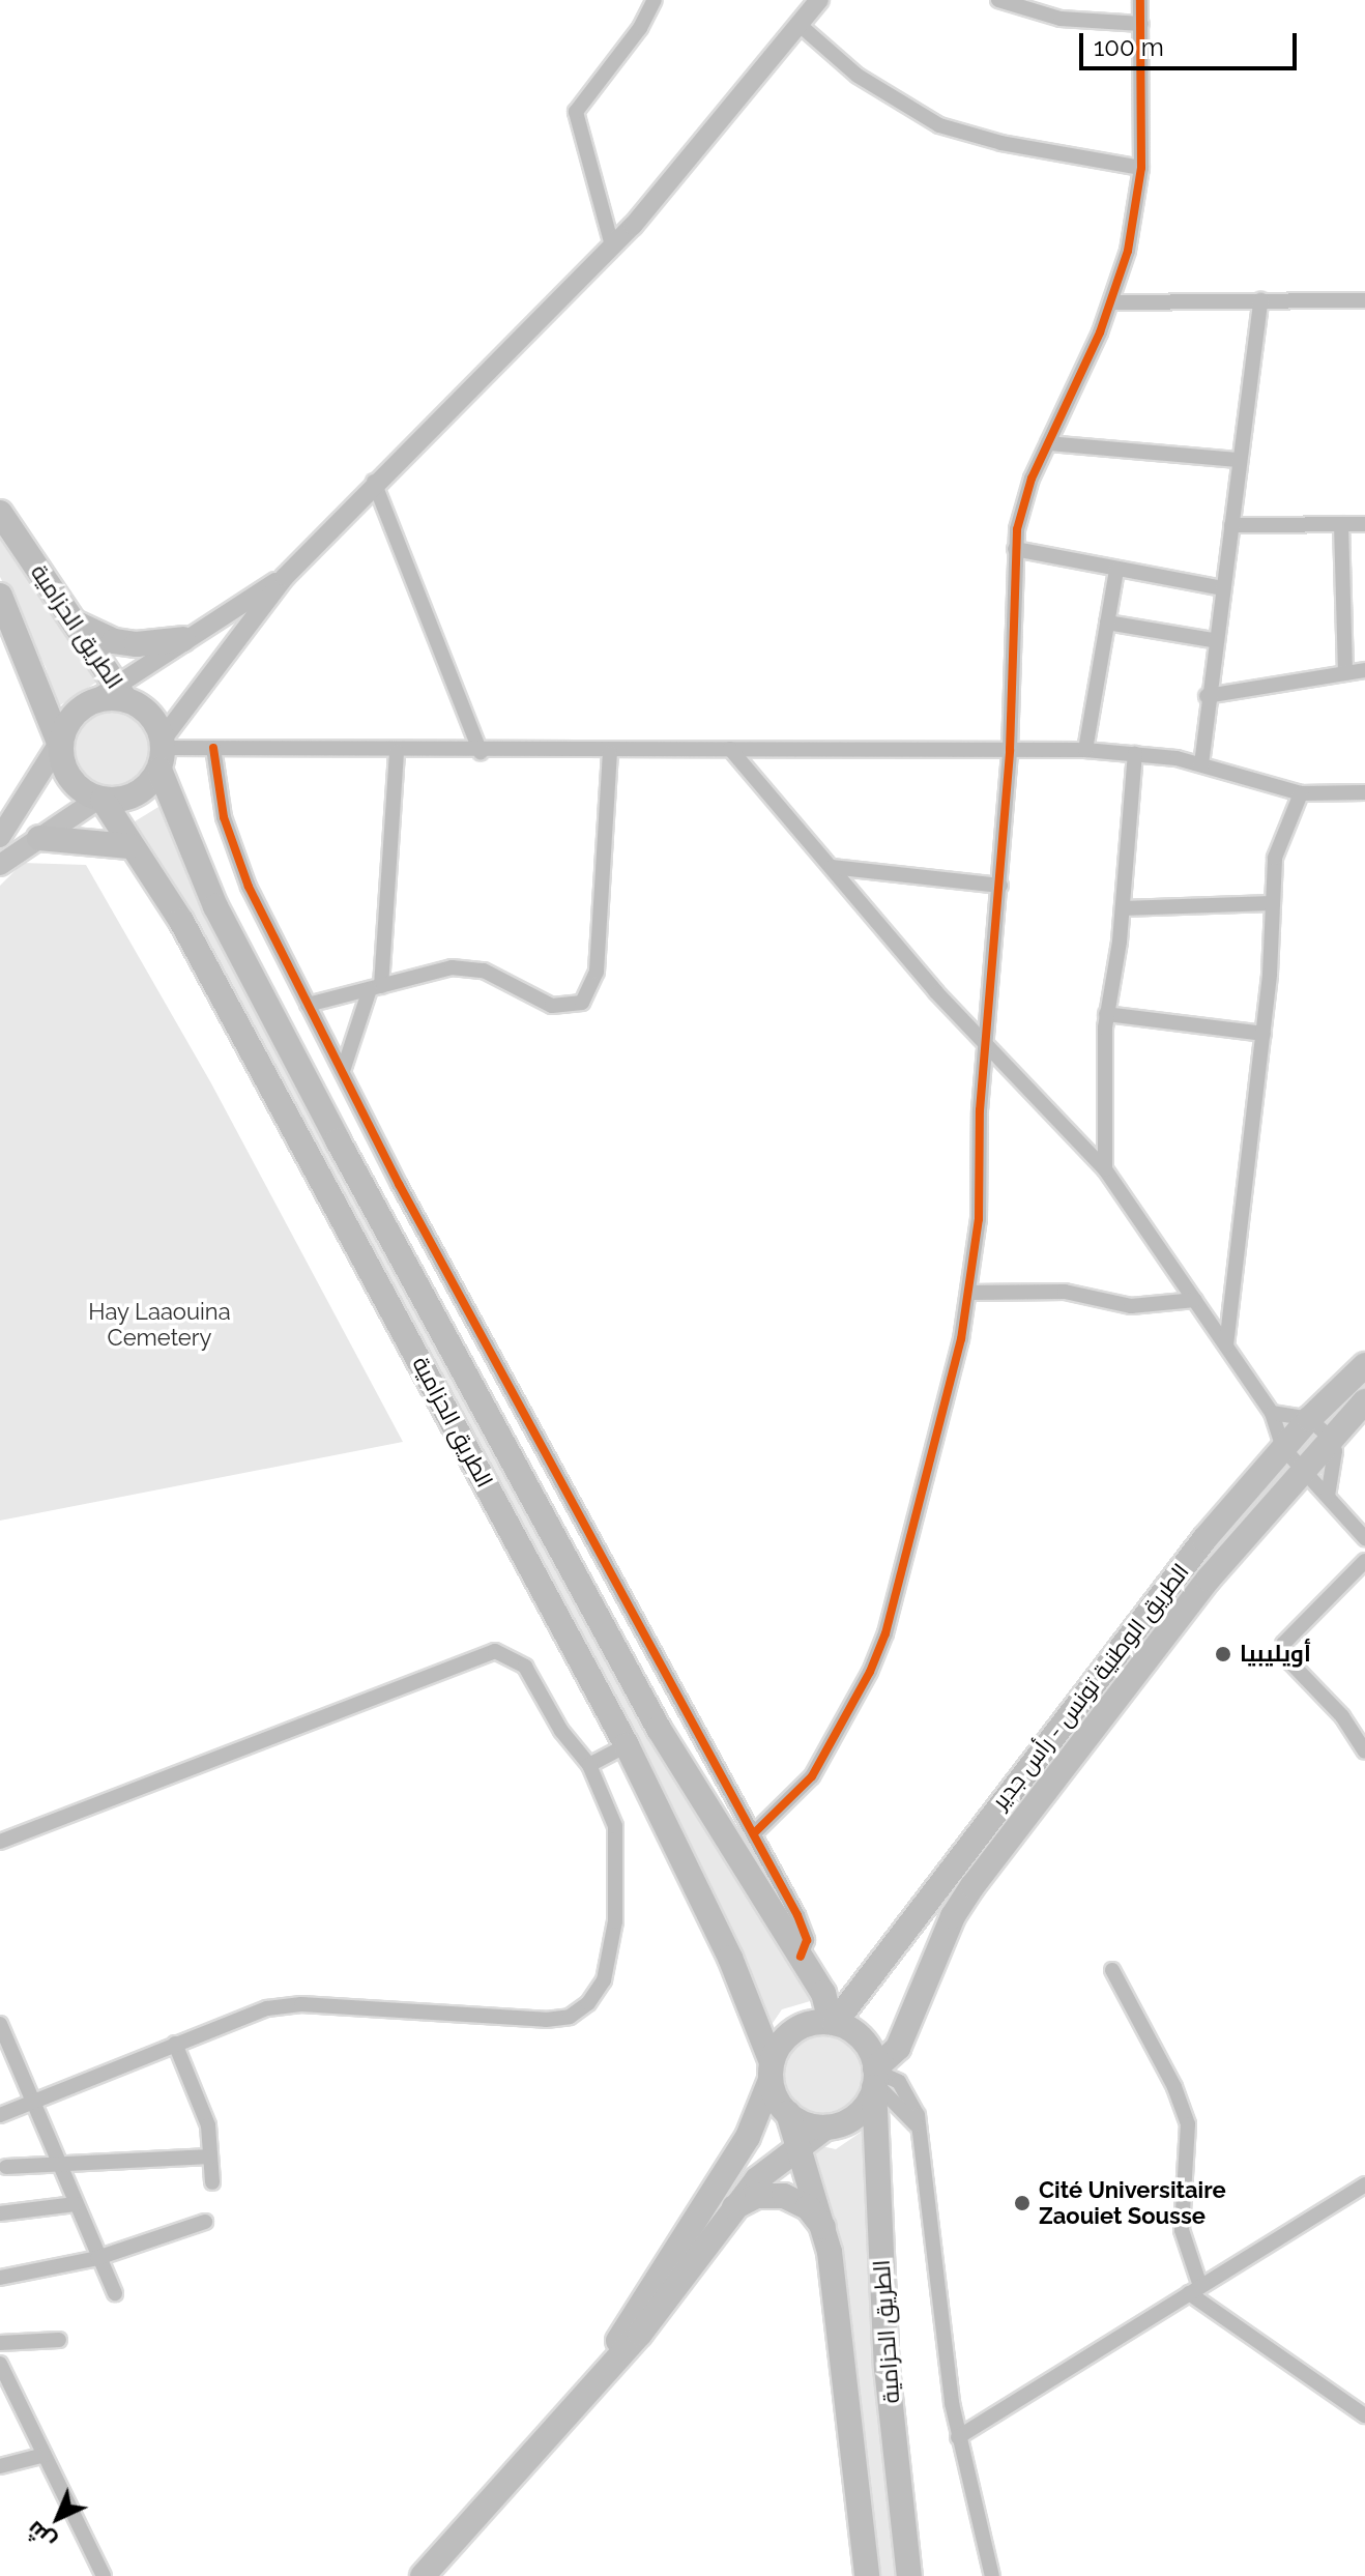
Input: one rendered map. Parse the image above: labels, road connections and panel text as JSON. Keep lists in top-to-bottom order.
{
  "streets": {
    "main road": ["الطريق الحزامية", "الطريق الوطنية تونس - رأس جدير"]
  },
  "crossings": [
    ["الطريق الحزامية", "الطريق الوطنية تونس - رأس جدير"]
  ],
  "parks": ["Hay Laaouina Cemetery"],
  "places": ["أويليبيا", "Cité Universitaire Zaouiet Sousse"],
  "scale_bar": "100 m",
  "north": "bottom left"
}
